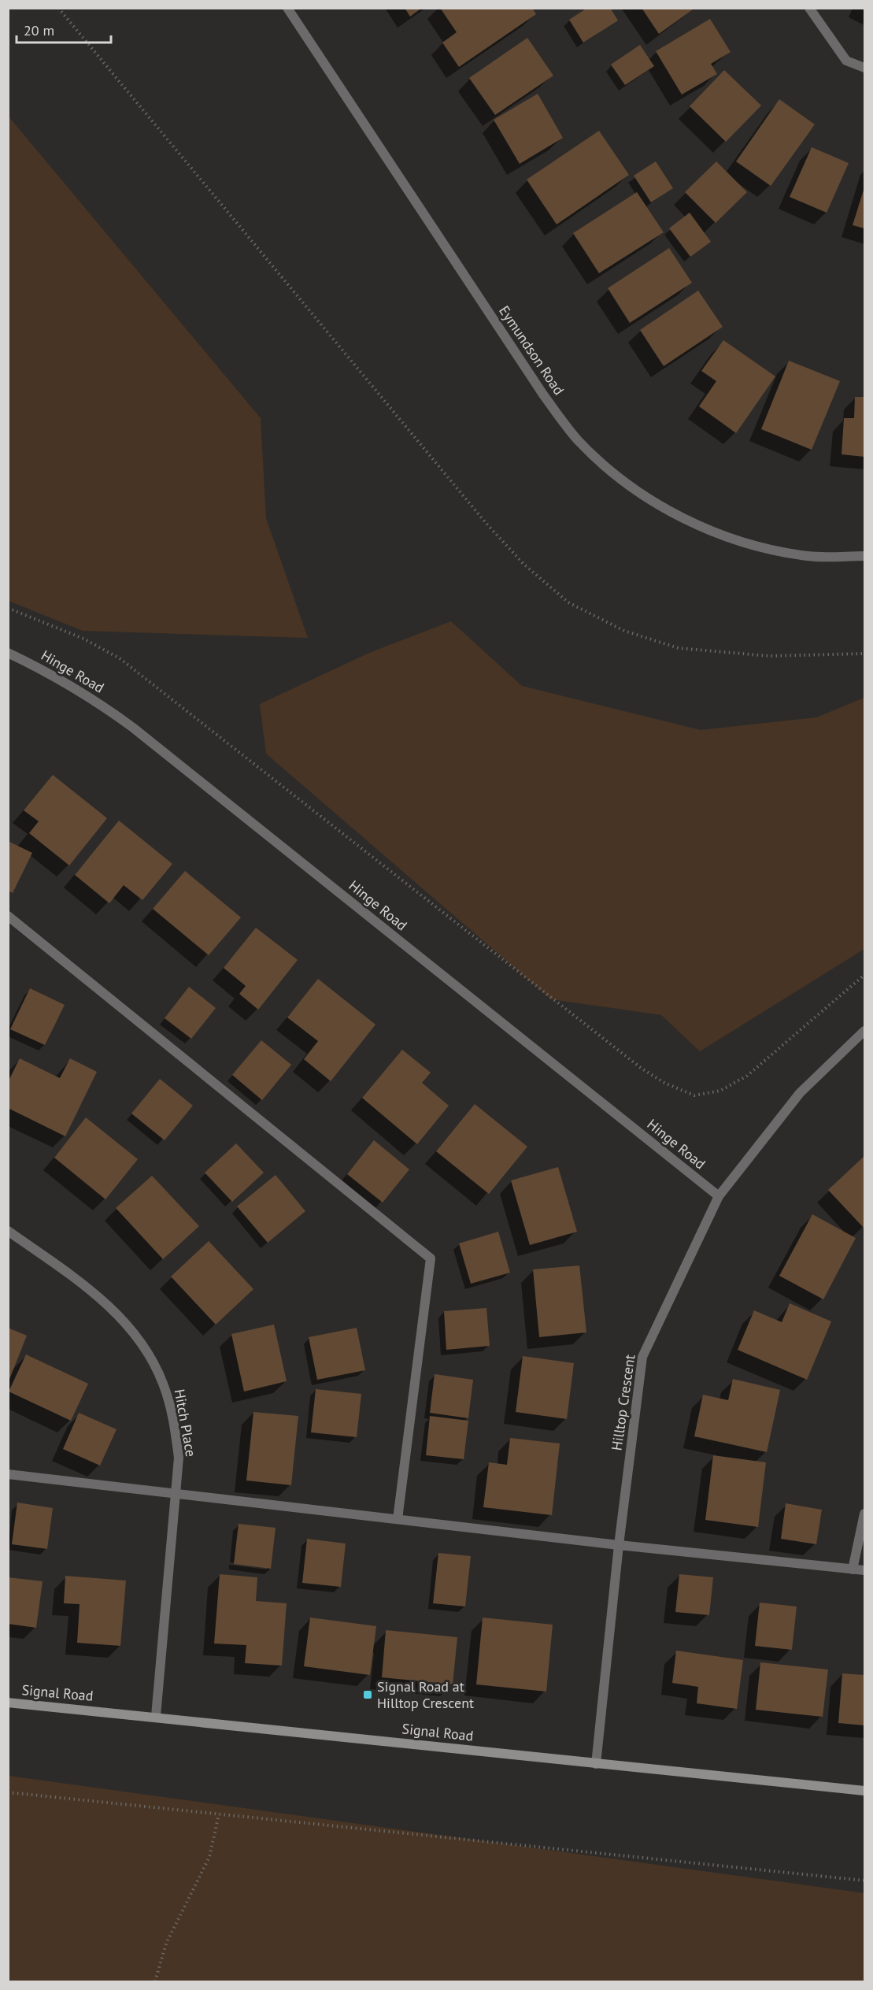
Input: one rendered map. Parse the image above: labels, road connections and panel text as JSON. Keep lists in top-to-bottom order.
{
  "streets": {
    "street": [
      "Eymundson Road",
      "Hinge Road",
      "Hilltop Crescent",
      "Hitch Place",
      "Signal Road"
    ]
  },
  "crossings": [
    ["Hinge Road", "Hilltop Crescent"],
    ["Hilltop Crescent", "Signal Road"],
    ["Hitch Place", "Signal Road"]
  ],
  "places": {
    "transit": ["Signal Road at Hilltop Crescent"]
  },
  "scale_bar": "20 m"
}
